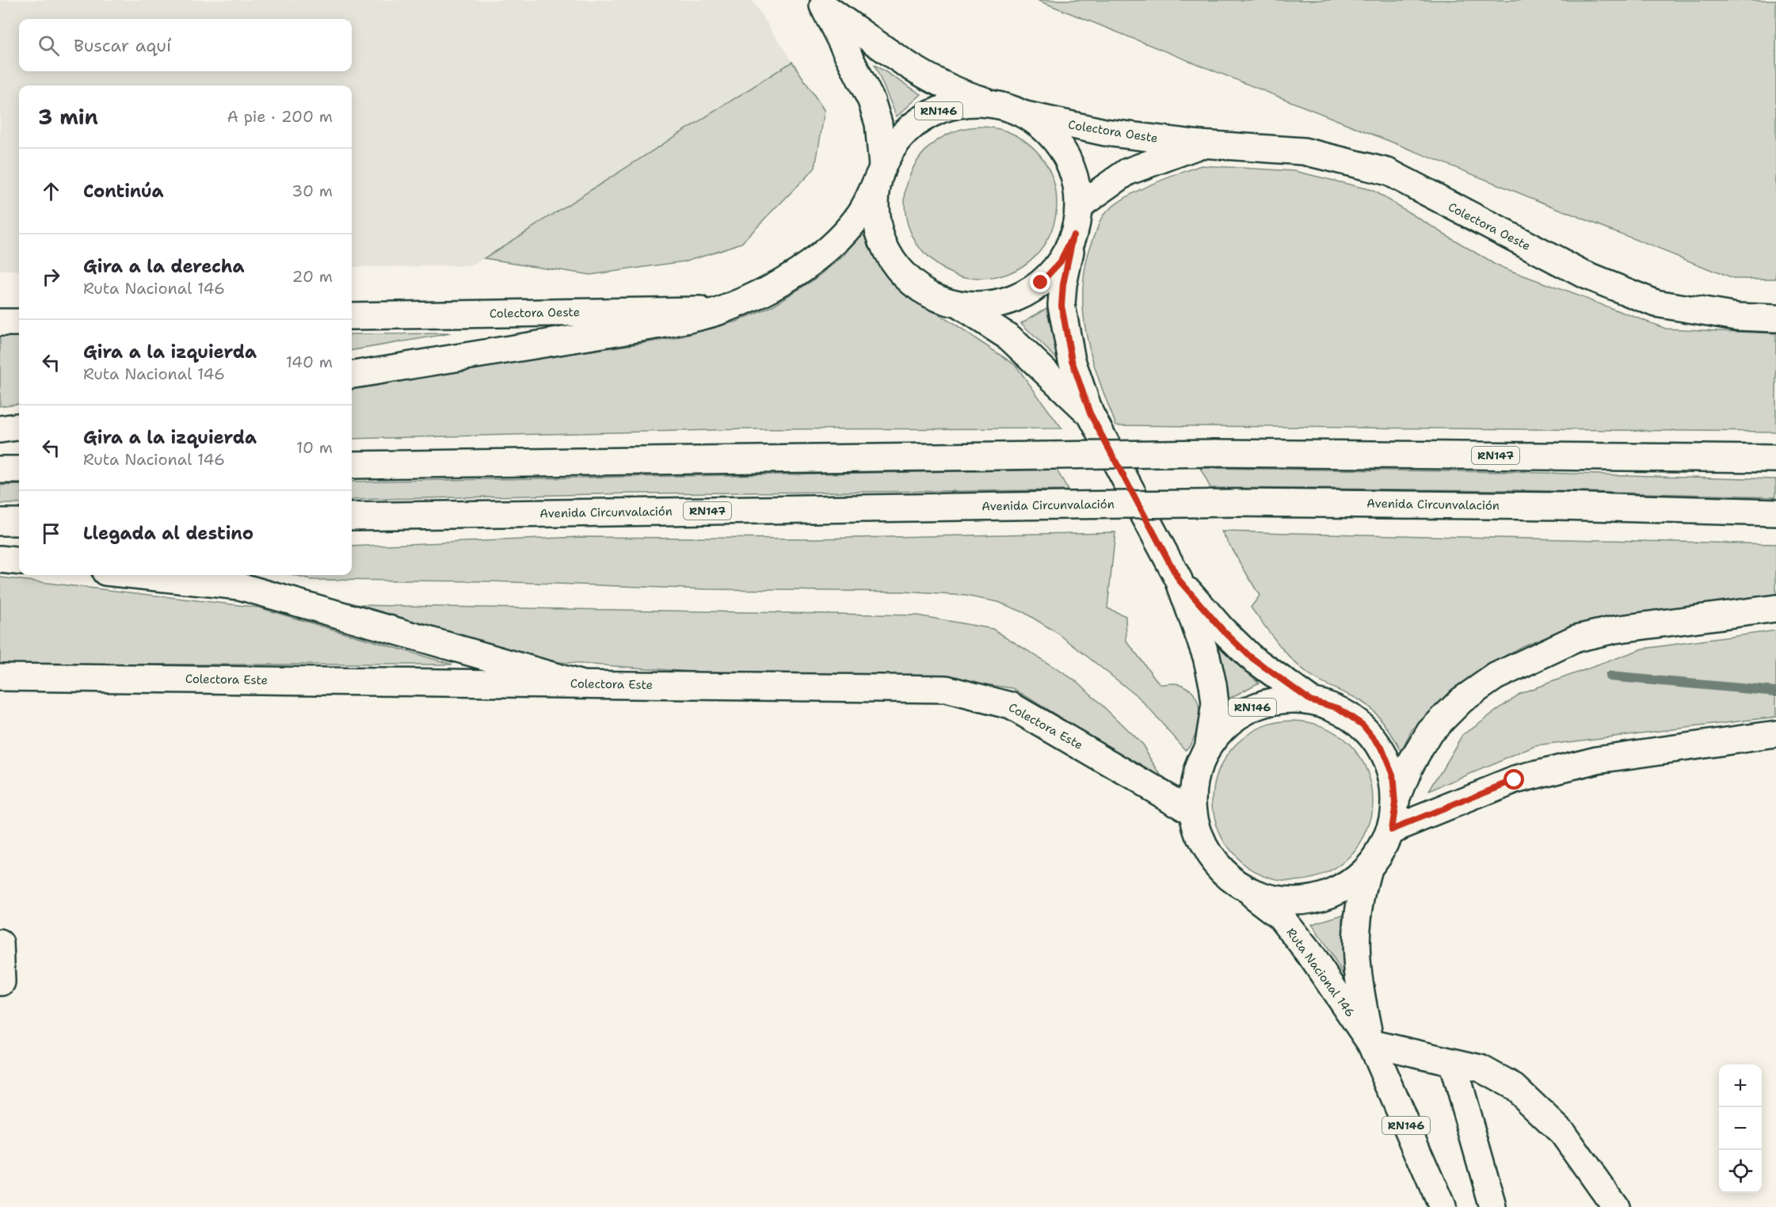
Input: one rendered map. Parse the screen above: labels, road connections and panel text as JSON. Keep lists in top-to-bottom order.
{
  "streets": {
    "main road": [
      "RN146",
      "Colectora Oeste",
      "RN147",
      "Avenida Circunvalación",
      "Colectora Este",
      "Ruta Nacional 146"
    ]
  },
  "crossings": [
    ["RN146", "Ruta Nacional 146"],
    ["Colectora Oeste", "Ruta Nacional 146"],
    ["Colectora Este", "Ruta Nacional 146"]
  ],
  "page": {
    "search": "Buscar aquí",
    "heading": ["3 min", "A pie · 200 m"],
    "list": [
      ["Continúa", "30 m"],
      ["Gira a la derecha", "Ruta Nacional 146", "20 m"],
      ["Gira a la izquierda", "Ruta Nacional 146", "140 m"],
      ["Gira a la izquierda", "Ruta Nacional 146", "10 m"],
      "Llegada al destino"
    ],
    "map_buttons": ["+", "−"]
  }
}
